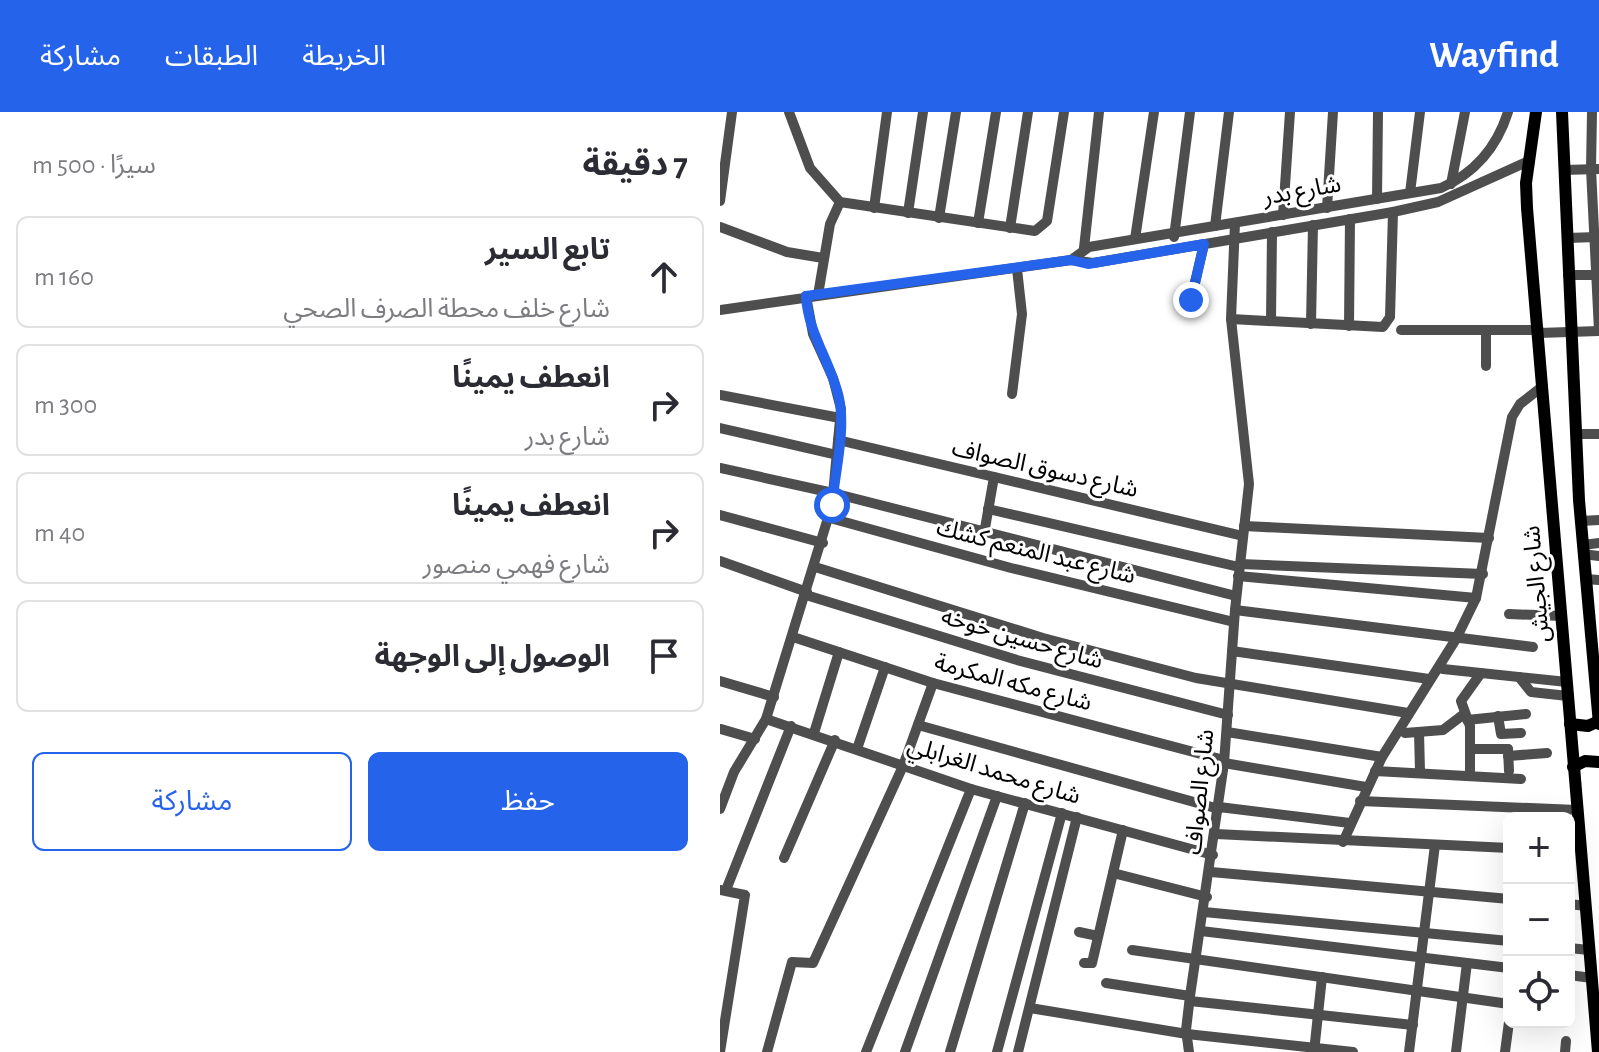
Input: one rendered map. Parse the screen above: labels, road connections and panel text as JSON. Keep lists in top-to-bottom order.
{
  "streets": {
    "main road": ["شارع الجيش"],
    "street": [
      "شارع بدر",
      "شارع دسوق الصواف",
      "شارع عبد المنعم كشك",
      "شارع حسين خوخه",
      "شارع مكه المكرمة",
      "شارع محمد الغرابلي",
      "شارع الصواف"
    ]
  },
  "crossings": [
    ["شارع بدر", "شارع الجيش"],
    ["شارع بدر", "شارع الصواف"],
    ["شارع دسوق الصواف", "شارع الصواف"],
    ["شارع عبد المنعم كشك", "شارع الصواف"],
    ["شارع حسين خوخه", "شارع الصواف"],
    ["شارع مكه المكرمة", "شارع الصواف"],
    ["شارع محمد الغرابلي", "شارع الصواف"]
  ],
  "page": {
    "header": "Wayfind",
    "nav": ["الخريطة", "الطبقات", "مشاركة"],
    "heading": ["7 دقيقة", "سيرًا · 500 m"],
    "list": [
      ["تابع السير", "شارع خلف محطة الصرف الصحي", "160 m"],
      ["انعطف يمينًا", "شارع بدر", "300 m"],
      ["انعطف يمينًا", "شارع فهمي منصور", "40 m"],
      "الوصول إلى الوجهة"
    ],
    "buttons": ["حفظ", "مشاركة"],
    "map_buttons": ["+", "−"]
  }
}
